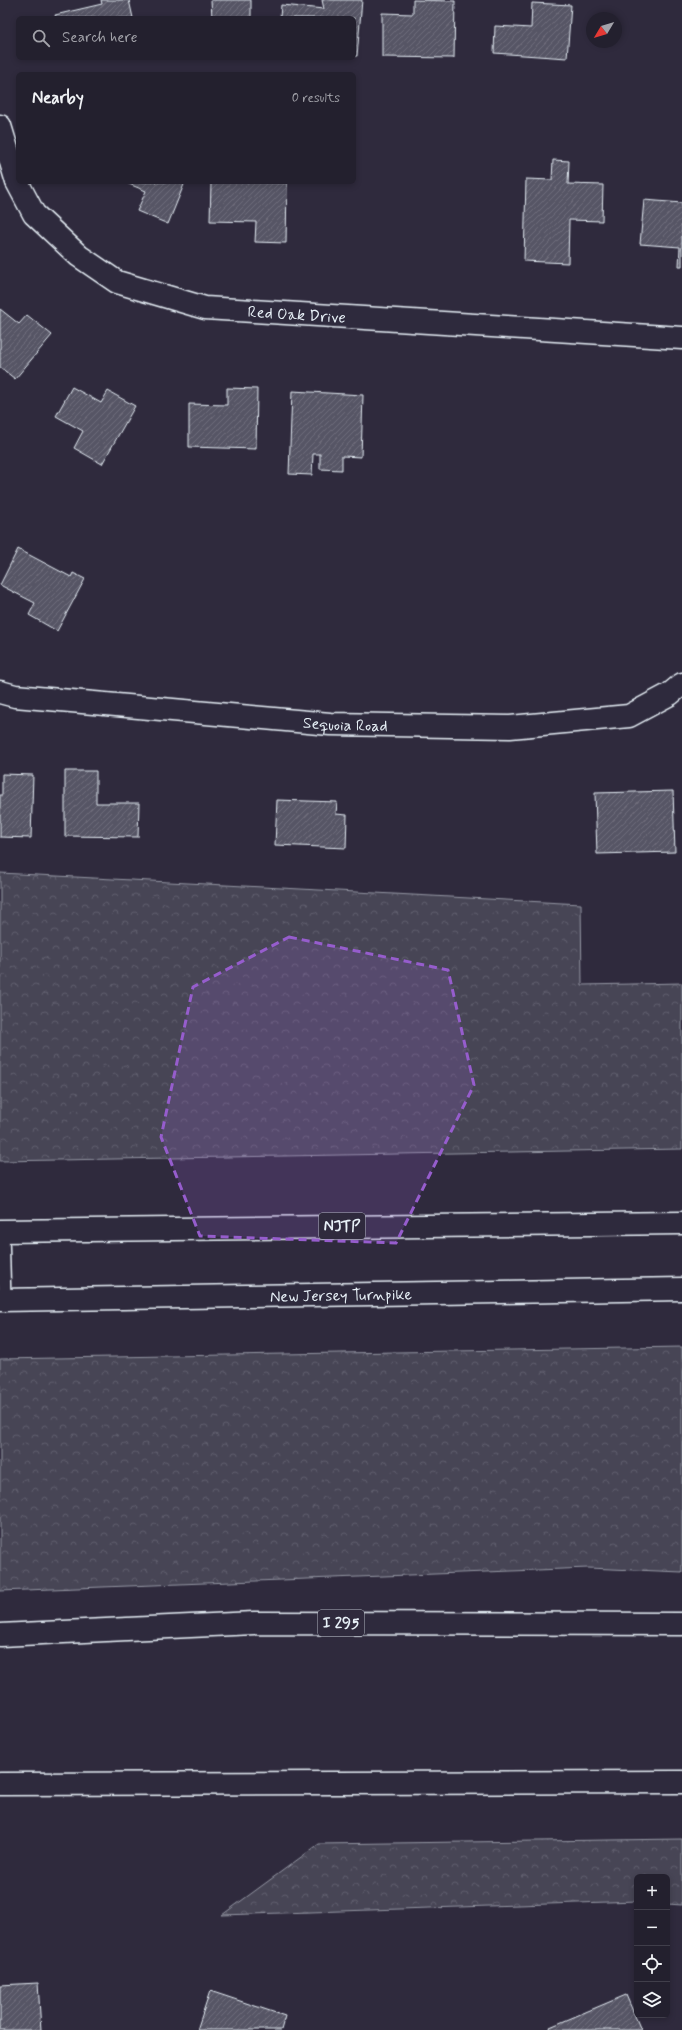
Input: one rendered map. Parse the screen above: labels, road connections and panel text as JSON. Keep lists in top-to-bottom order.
{
  "streets": {
    "main road": [
      "Red Oak Drive",
      "Sequoia Road",
      "NJTP",
      "New Jersey Turnpike",
      "I 295"
    ]
  },
  "north": "bottom left",
  "page": {
    "search": "Search here",
    "heading": ["Nearby", "0 results"],
    "map_buttons": ["+", "−"]
  }
}
